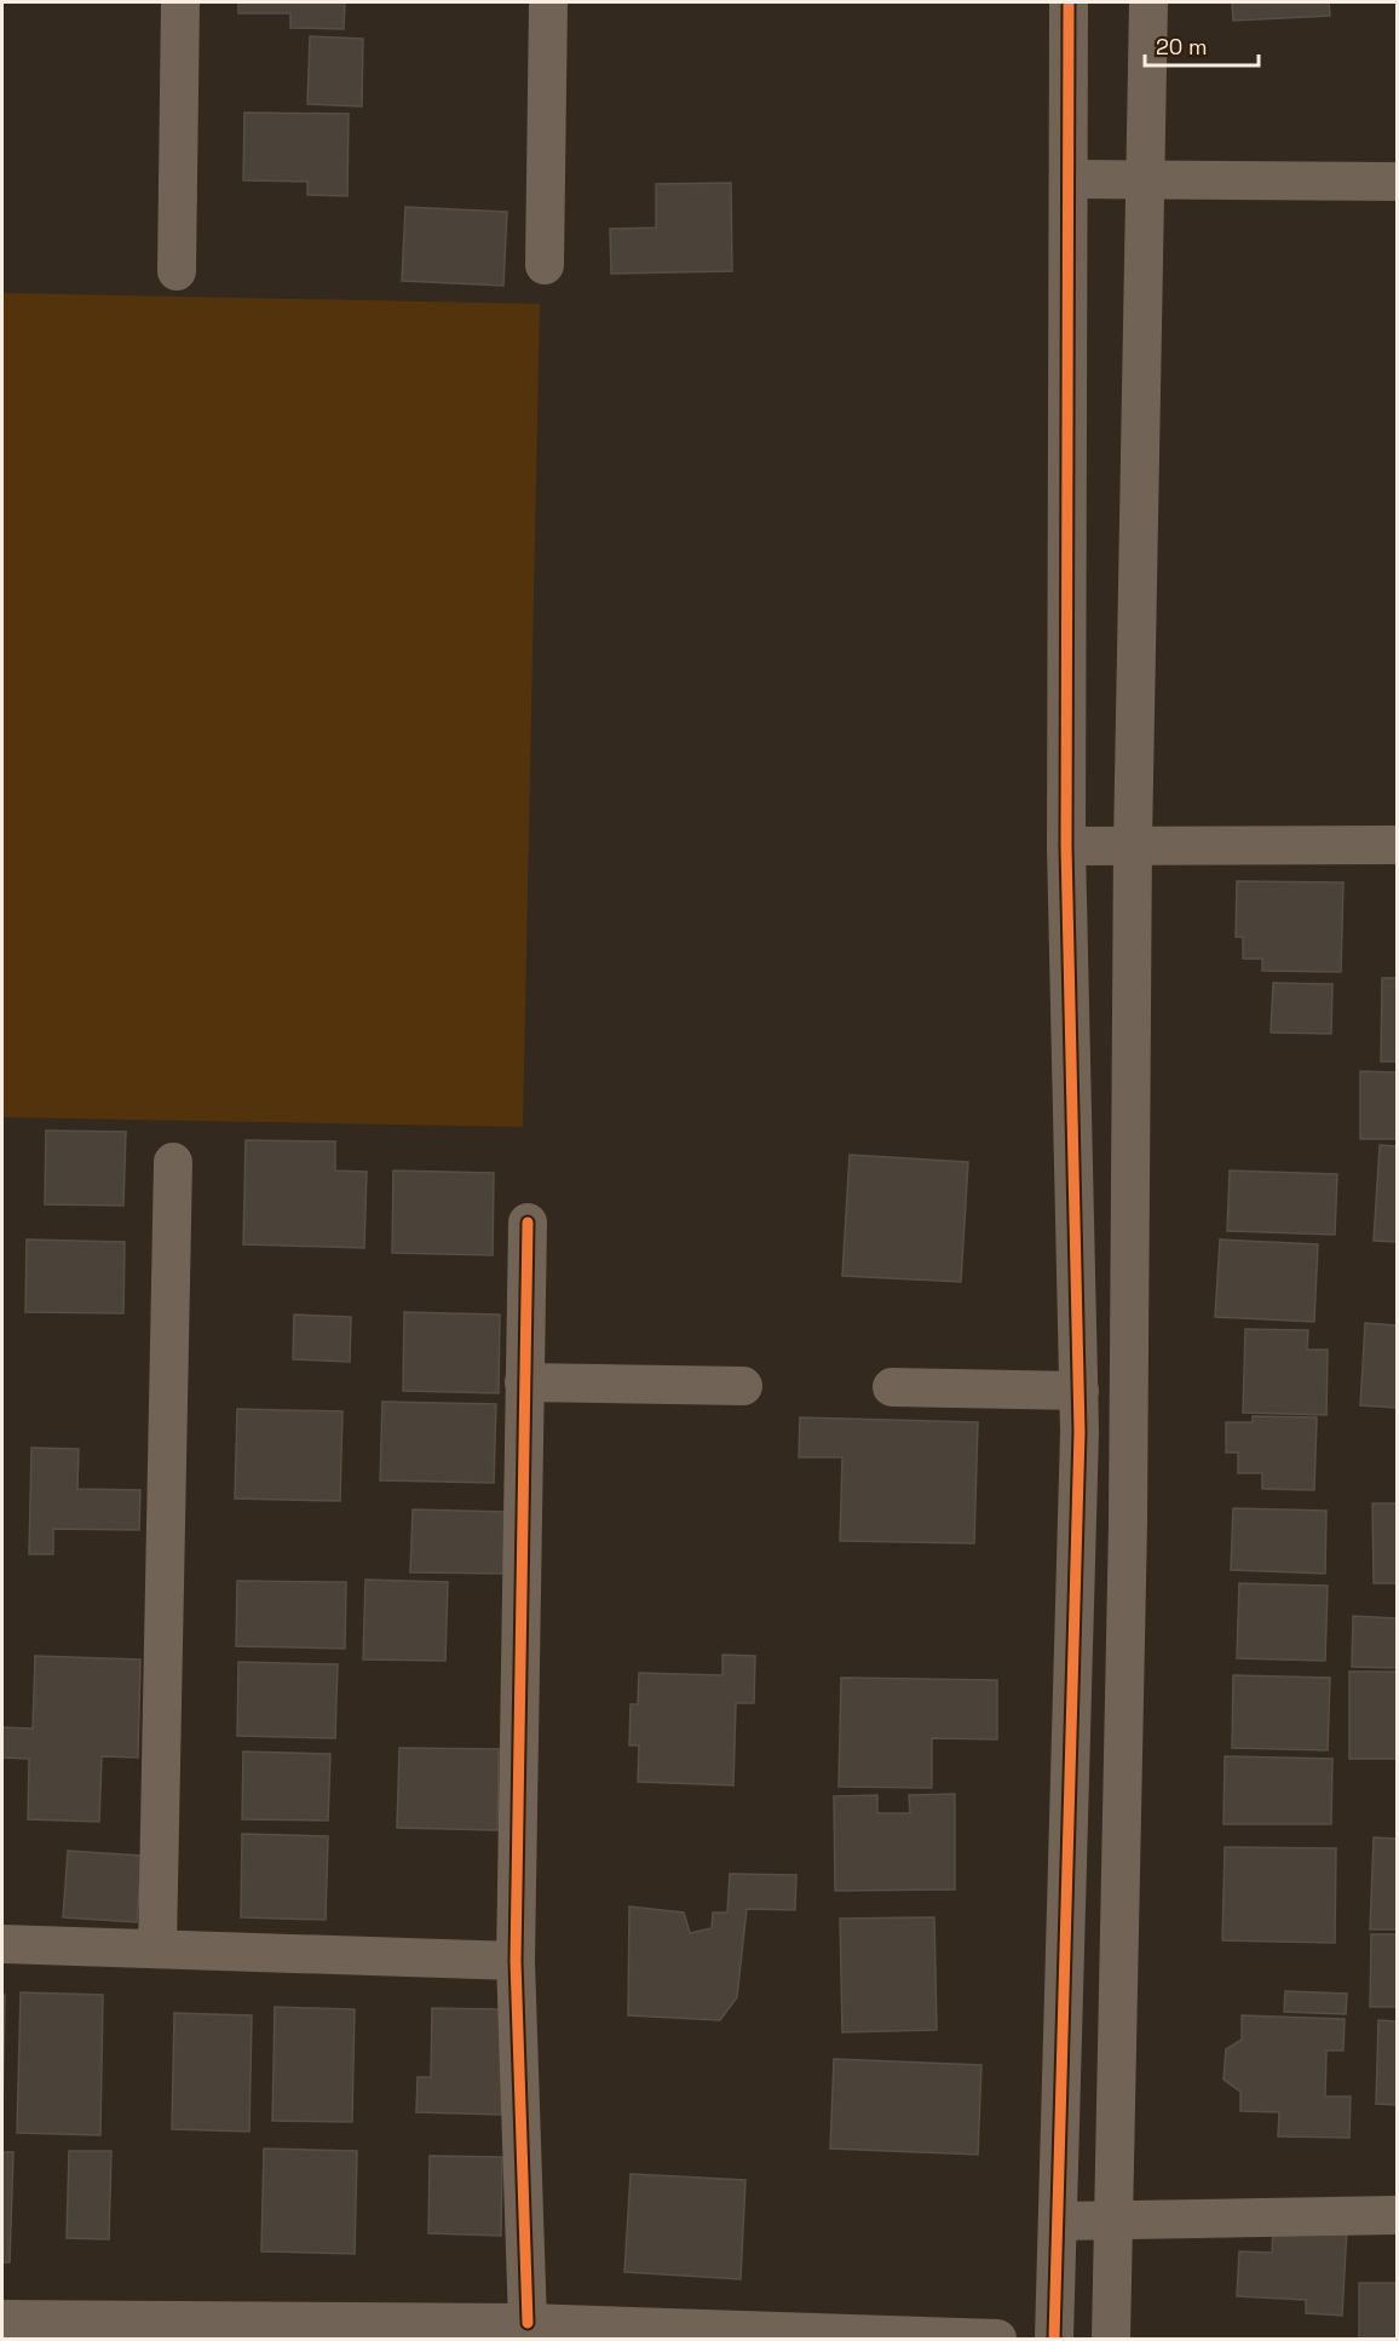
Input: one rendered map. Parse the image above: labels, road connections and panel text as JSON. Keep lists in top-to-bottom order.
{
  "scale_bar": "20 m"
}
